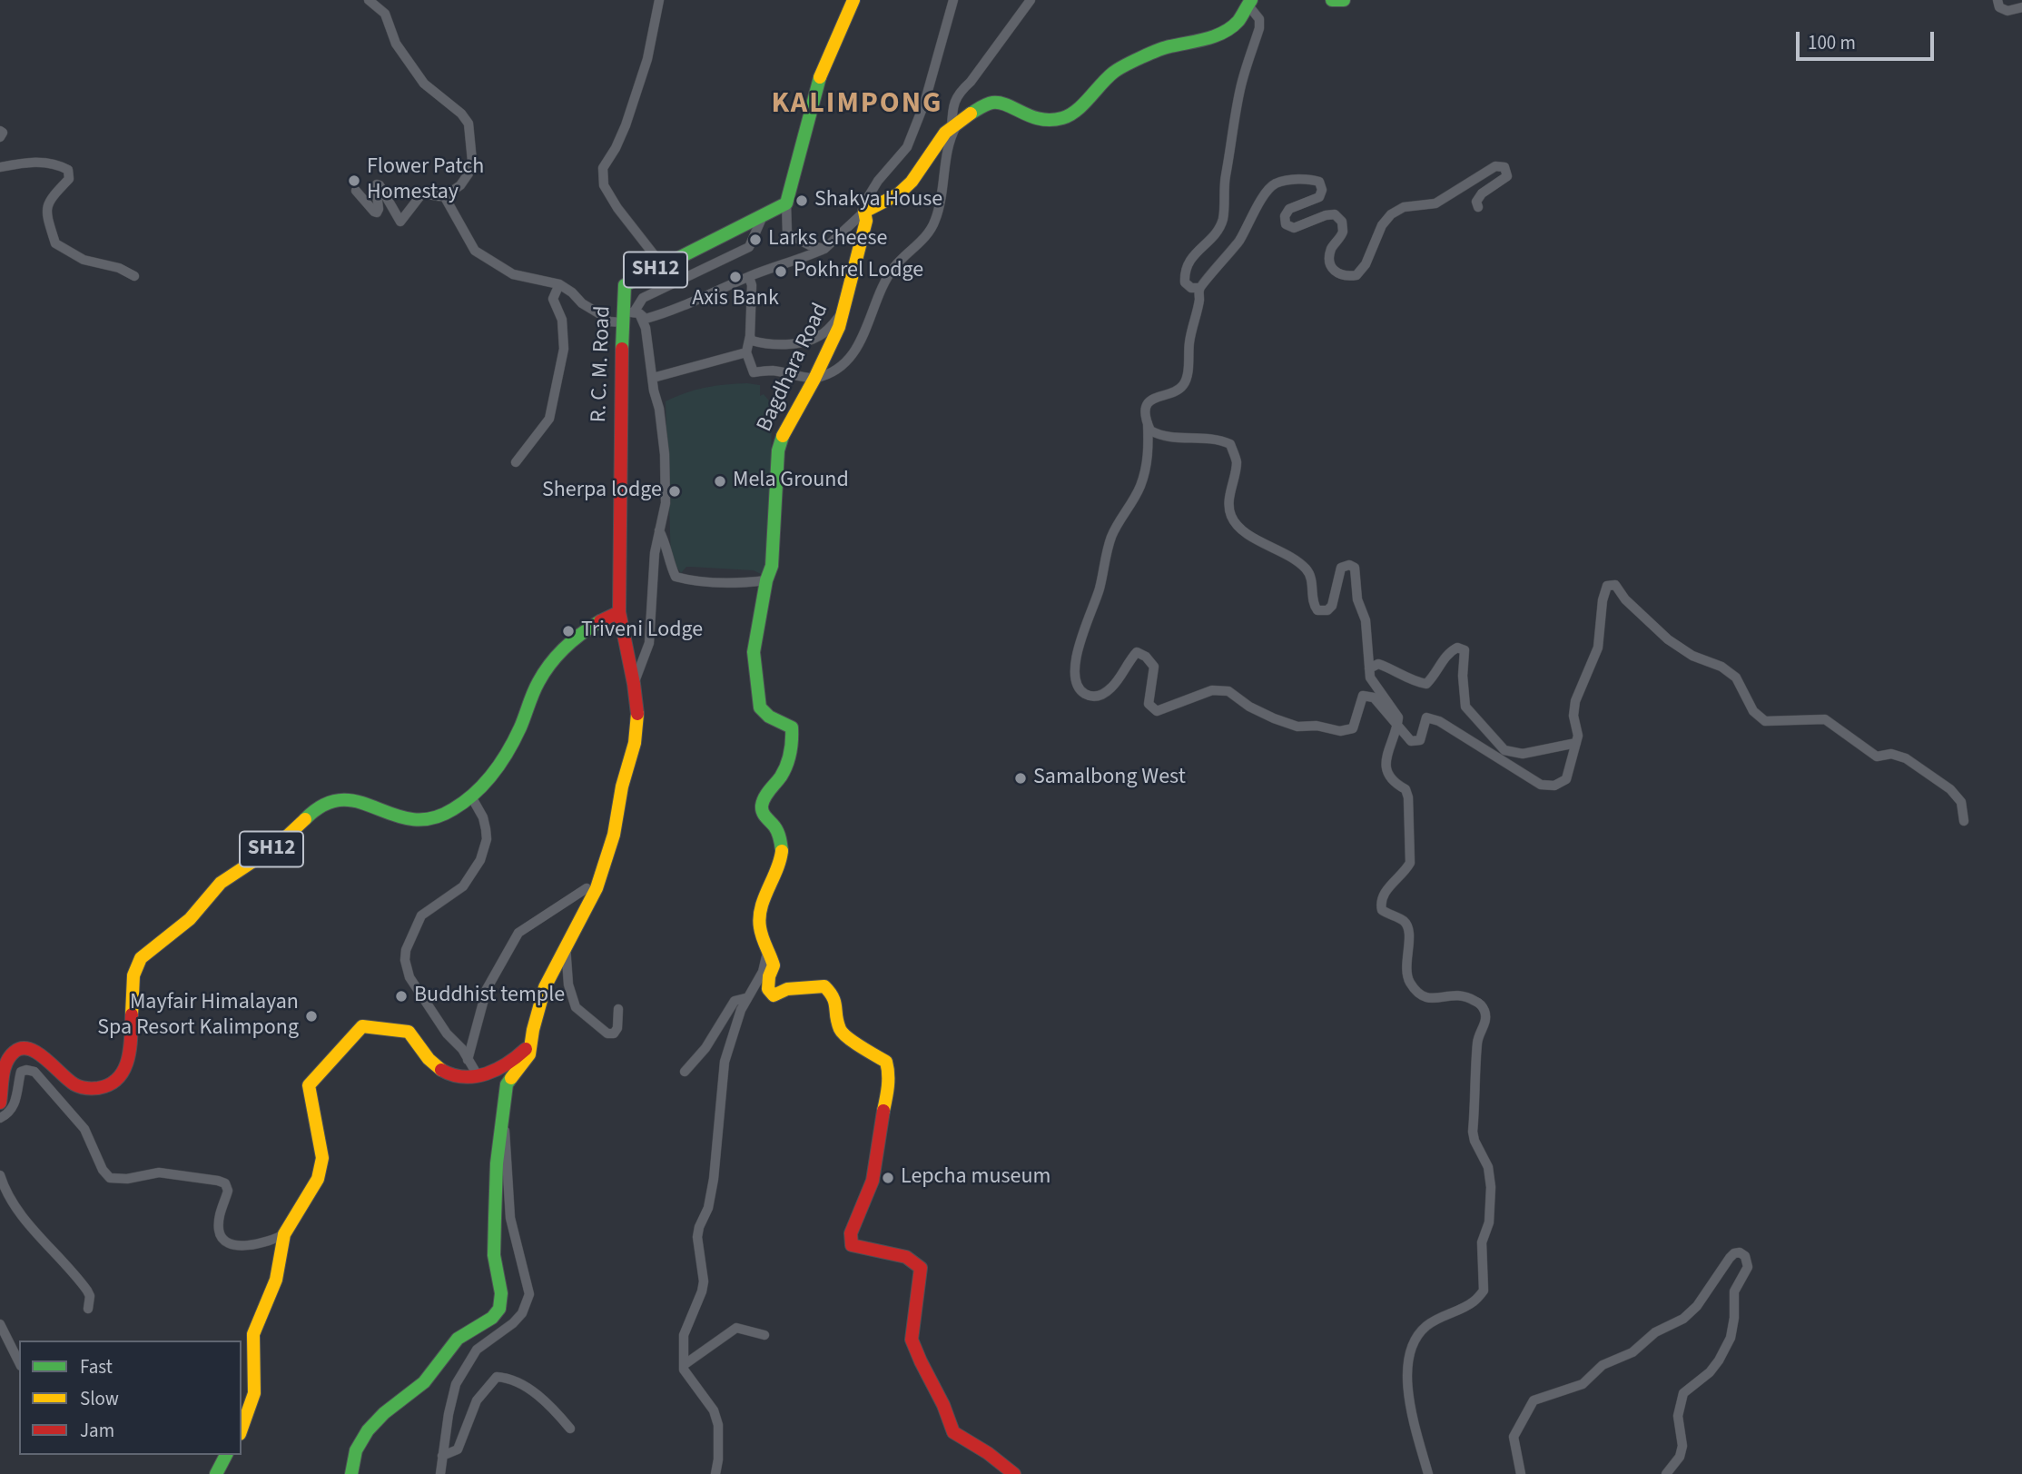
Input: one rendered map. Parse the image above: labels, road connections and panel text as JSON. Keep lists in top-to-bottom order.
{
  "streets": {
    "street": ["SH12", "R. C. M. Road", "Bagdhara Road"]
  },
  "crossings": [
    ["SH12", "R. C. M. Road"]
  ],
  "districts": ["KALIMPONG"],
  "places": [
    "Flower Patch Homestay",
    "Shakya House",
    "Larks Cheese",
    "Pokhrel Lodge",
    "Axis Bank",
    "Mela Ground",
    "Sherpa lodge",
    "Triveni Lodge",
    "Samalbong West",
    "Buddhist temple",
    "Mayfair Himalayan Spa Resort Kalimpong",
    "Lepcha museum"
  ],
  "legend": ["Fast", "Slow", "Jam"],
  "scale_bar": "100 m"
}
